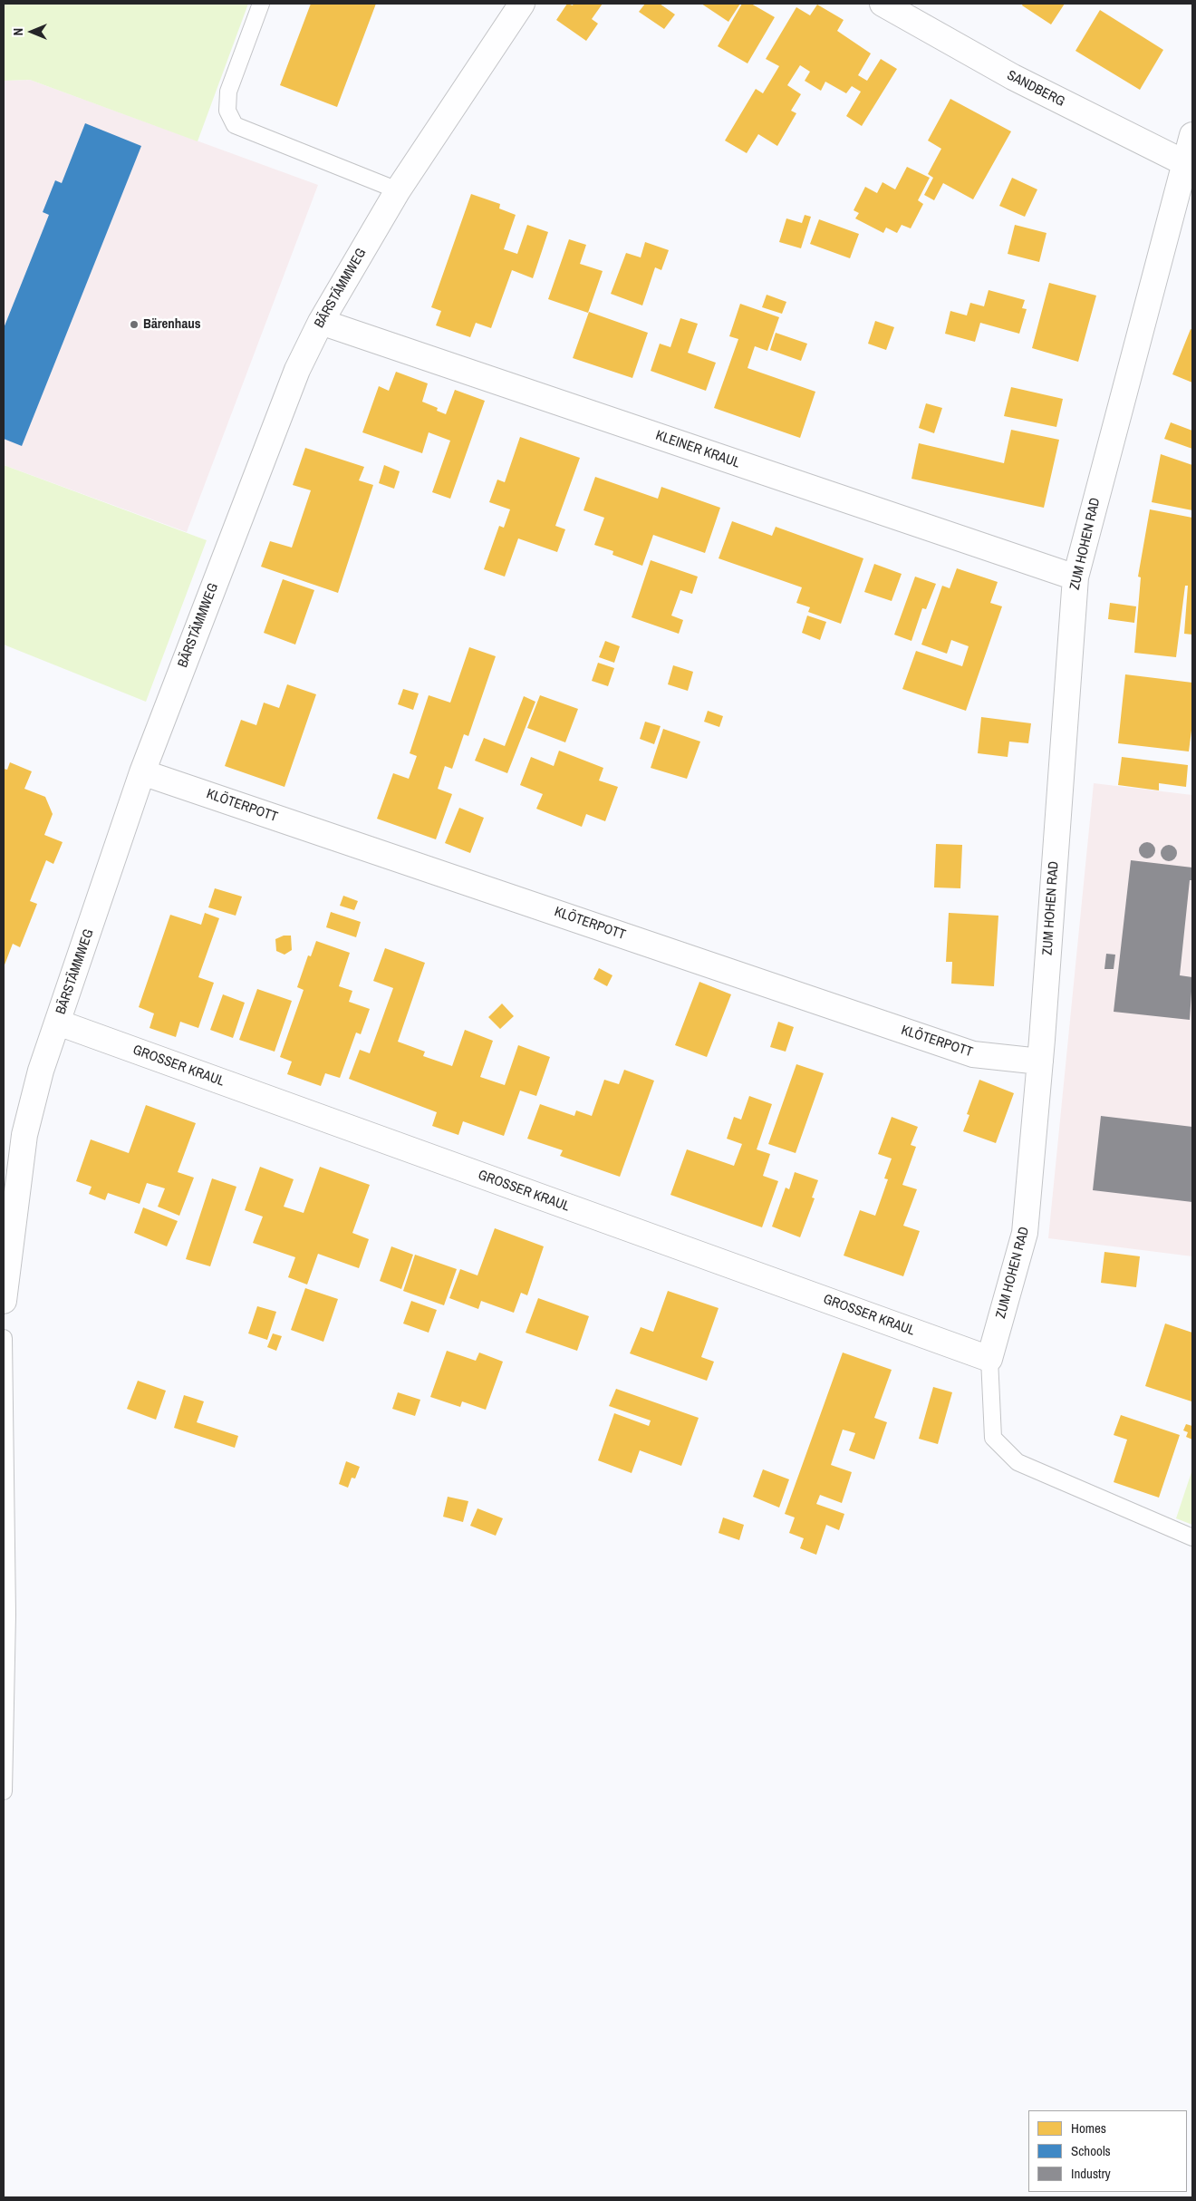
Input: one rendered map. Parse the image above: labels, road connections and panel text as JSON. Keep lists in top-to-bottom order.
{
  "streets": {
    "street": [
      "SANDBERG",
      "BÄRSTÄMMWEG",
      "KLEINER KRAUL",
      "ZUM HOHEN RAD",
      "KLÖTERPOTT",
      "GROSSER KRAUL"
    ]
  },
  "crossings": [
    ["SANDBERG", "ZUM HOHEN RAD"],
    ["BÄRSTÄMMWEG", "KLEINER KRAUL"],
    ["BÄRSTÄMMWEG", "KLÖTERPOTT"],
    ["BÄRSTÄMMWEG", "GROSSER KRAUL"],
    ["KLEINER KRAUL", "ZUM HOHEN RAD"],
    ["ZUM HOHEN RAD", "KLÖTERPOTT"],
    ["ZUM HOHEN RAD", "GROSSER KRAUL"]
  ],
  "places": ["Bärenhaus"],
  "legend": ["Homes", "Schools", "Industry"],
  "north": "left"
}
